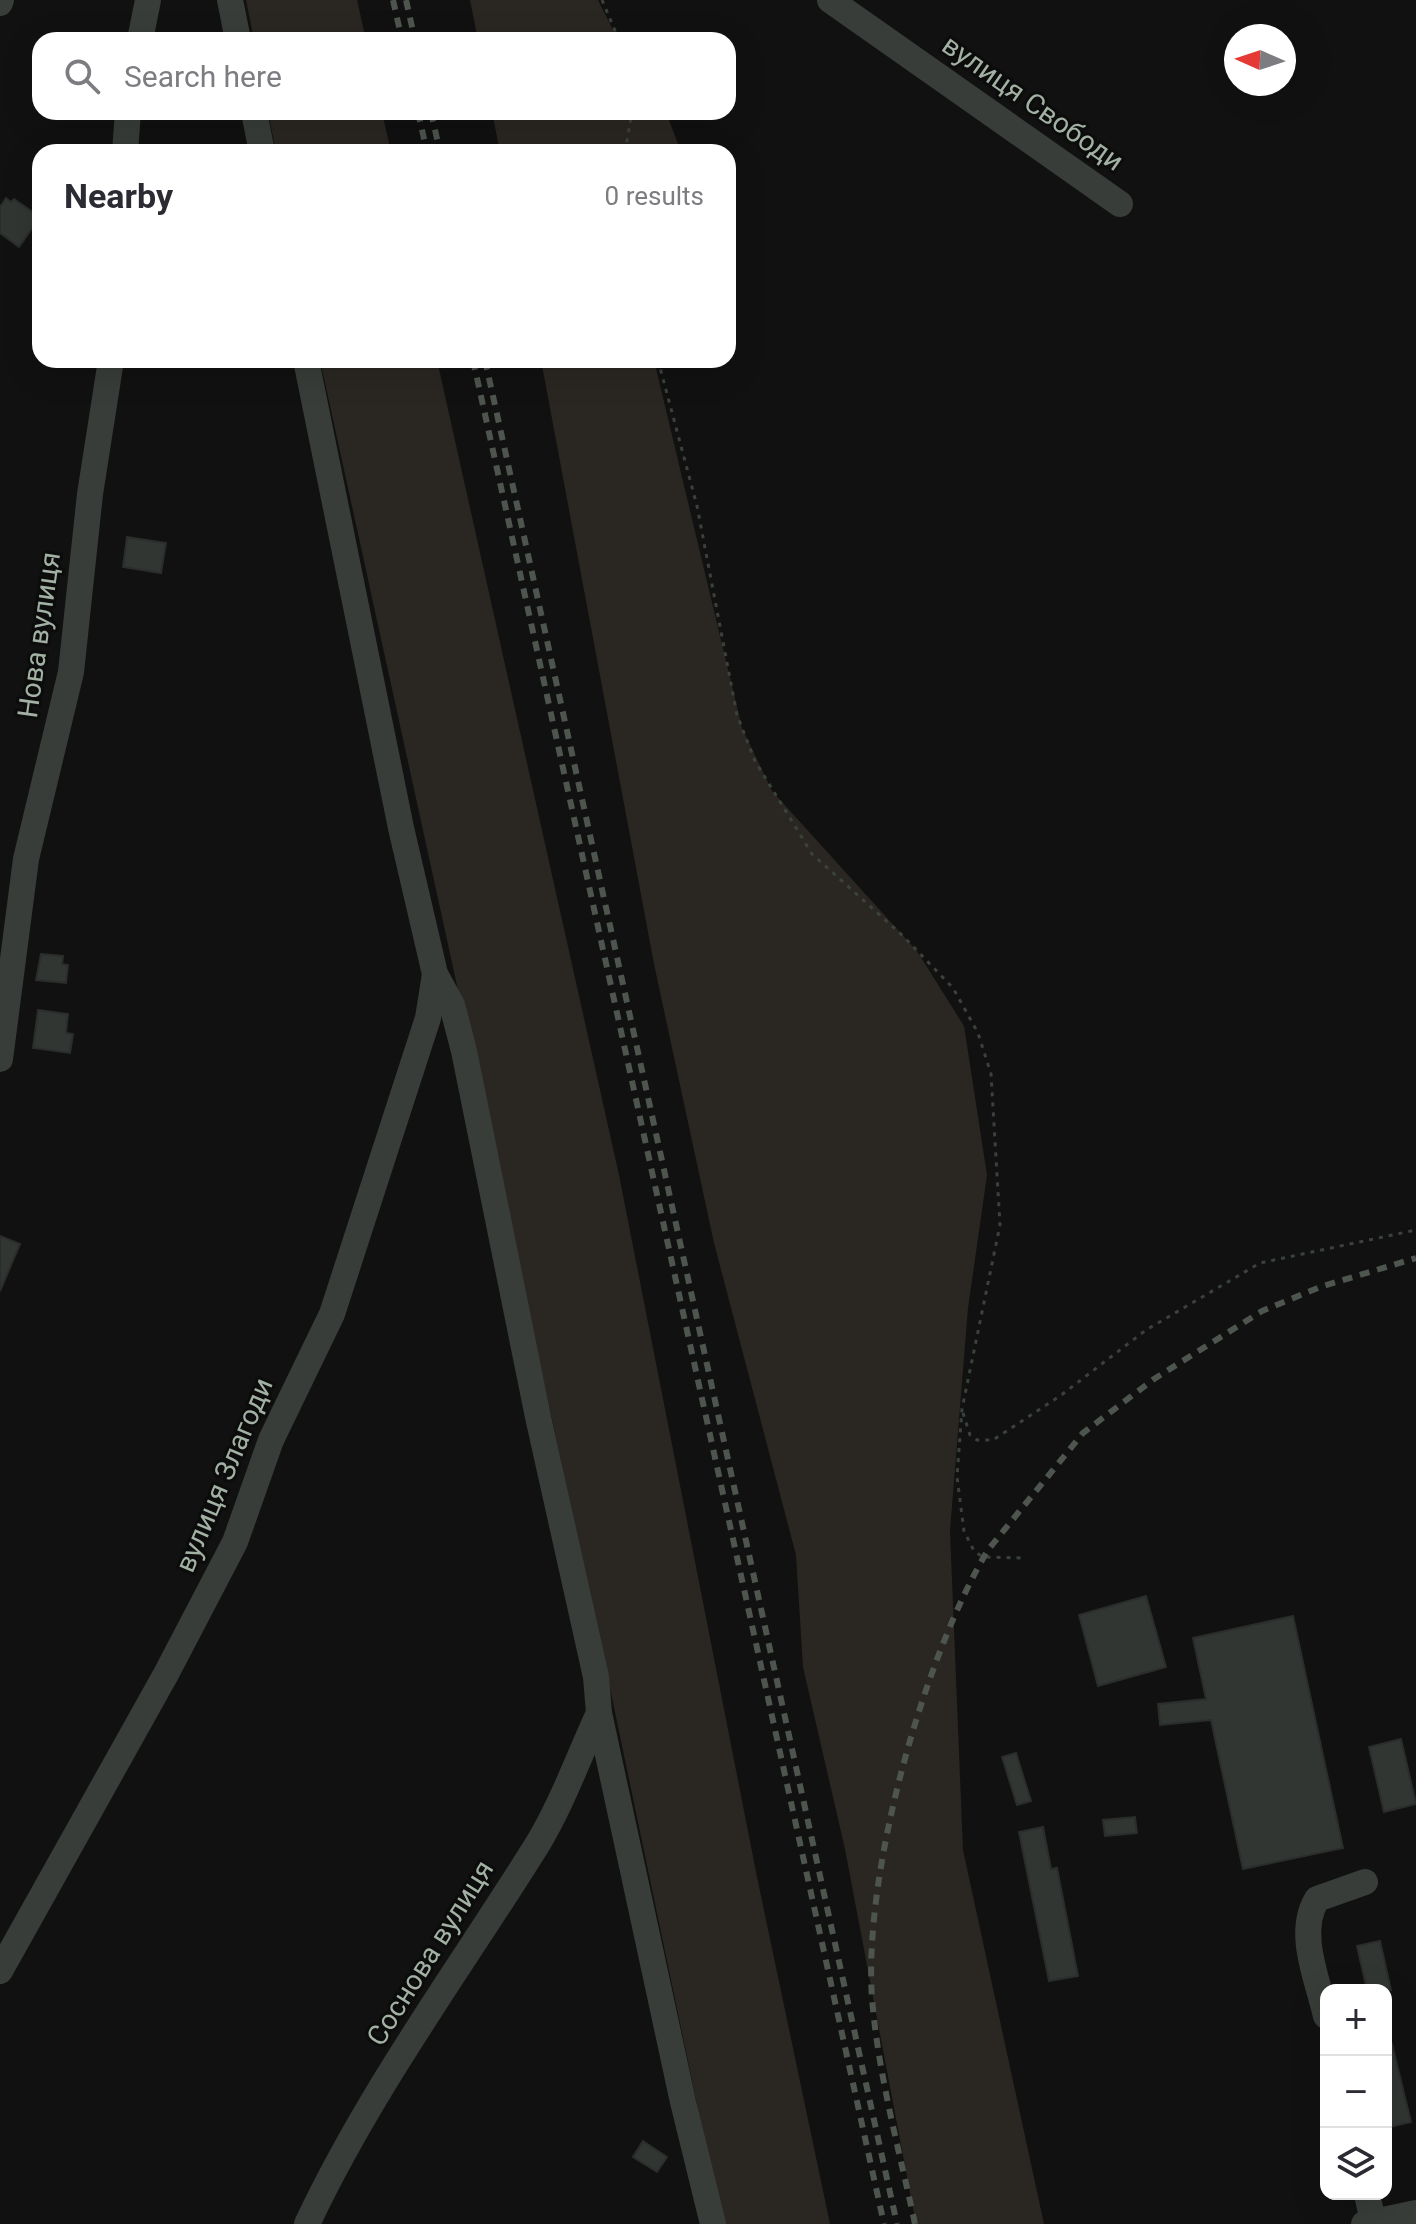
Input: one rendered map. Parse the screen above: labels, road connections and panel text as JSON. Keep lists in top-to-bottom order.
{
  "streets": {
    "street": [
      "вулиця Свободи",
      "Нова вулиця",
      "вулиця Злагоди",
      "Соснова вулиця"
    ]
  },
  "north": "left",
  "page": {
    "search": "Search here",
    "heading": ["Nearby", "0 results"],
    "map_buttons": ["+", "−"]
  }
}
